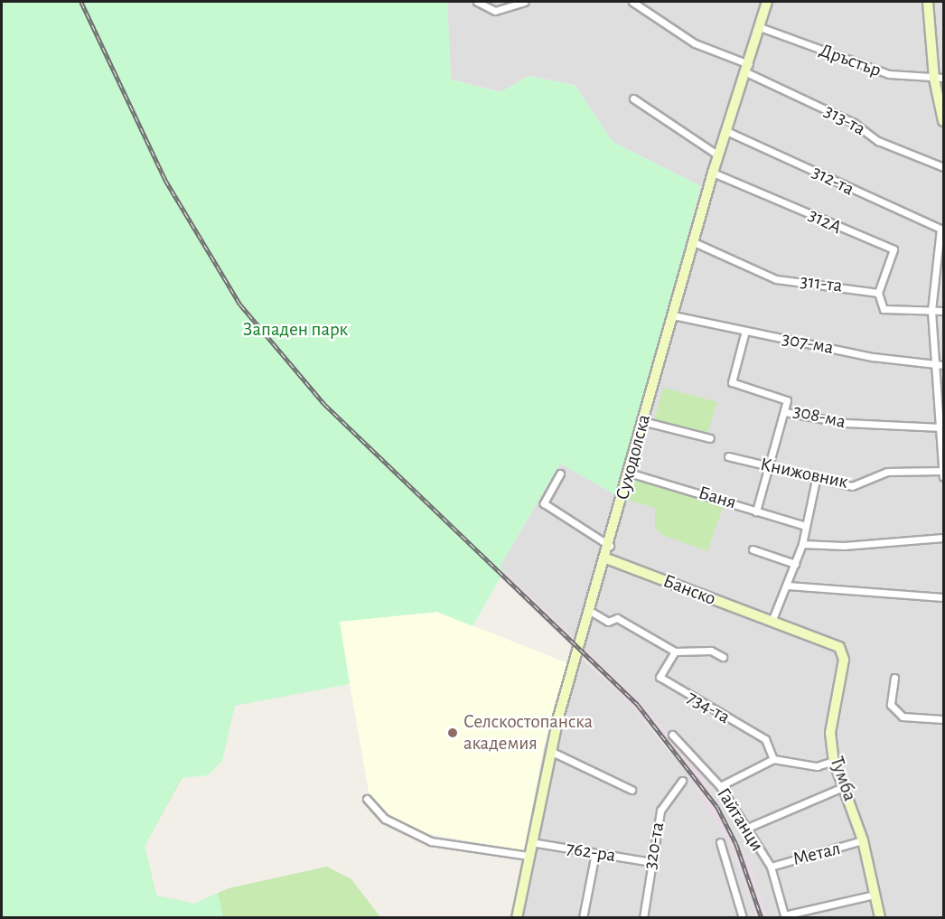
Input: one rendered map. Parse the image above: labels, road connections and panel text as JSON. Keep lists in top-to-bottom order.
{
  "streets": {
    "street": [
      "Дръстър",
      "313-та",
      "312-та",
      "312А",
      "311-та",
      "307-ма",
      "308-ма",
      "Суходолска",
      "Книжовник",
      "Баня",
      "Банско",
      "734-та",
      "Тумба",
      "Гайтанци",
      "320-та",
      "762-ра",
      "Метал"
    ]
  },
  "crossings": [
    ["Дръстър", "Суходолска"],
    ["313-та", "Суходолска"],
    ["312-та", "Суходолска"],
    ["312А", "311-та"],
    ["312А", "Суходолска"],
    ["311-та", "Суходолска"],
    ["307-ма", "308-ма"],
    ["307-ма", "Суходолска"],
    ["Суходолска", "Баня"],
    ["Суходолска", "Банско"],
    ["Суходолска", "762-ра"],
    ["Банско", "Тумба"],
    ["Тумба", "Метал"],
    ["Гайтанци", "Метал"],
    ["320-та", "762-ра"]
  ],
  "parks": ["Западен парк"],
  "places": ["Селскостопанска академия"]
}
